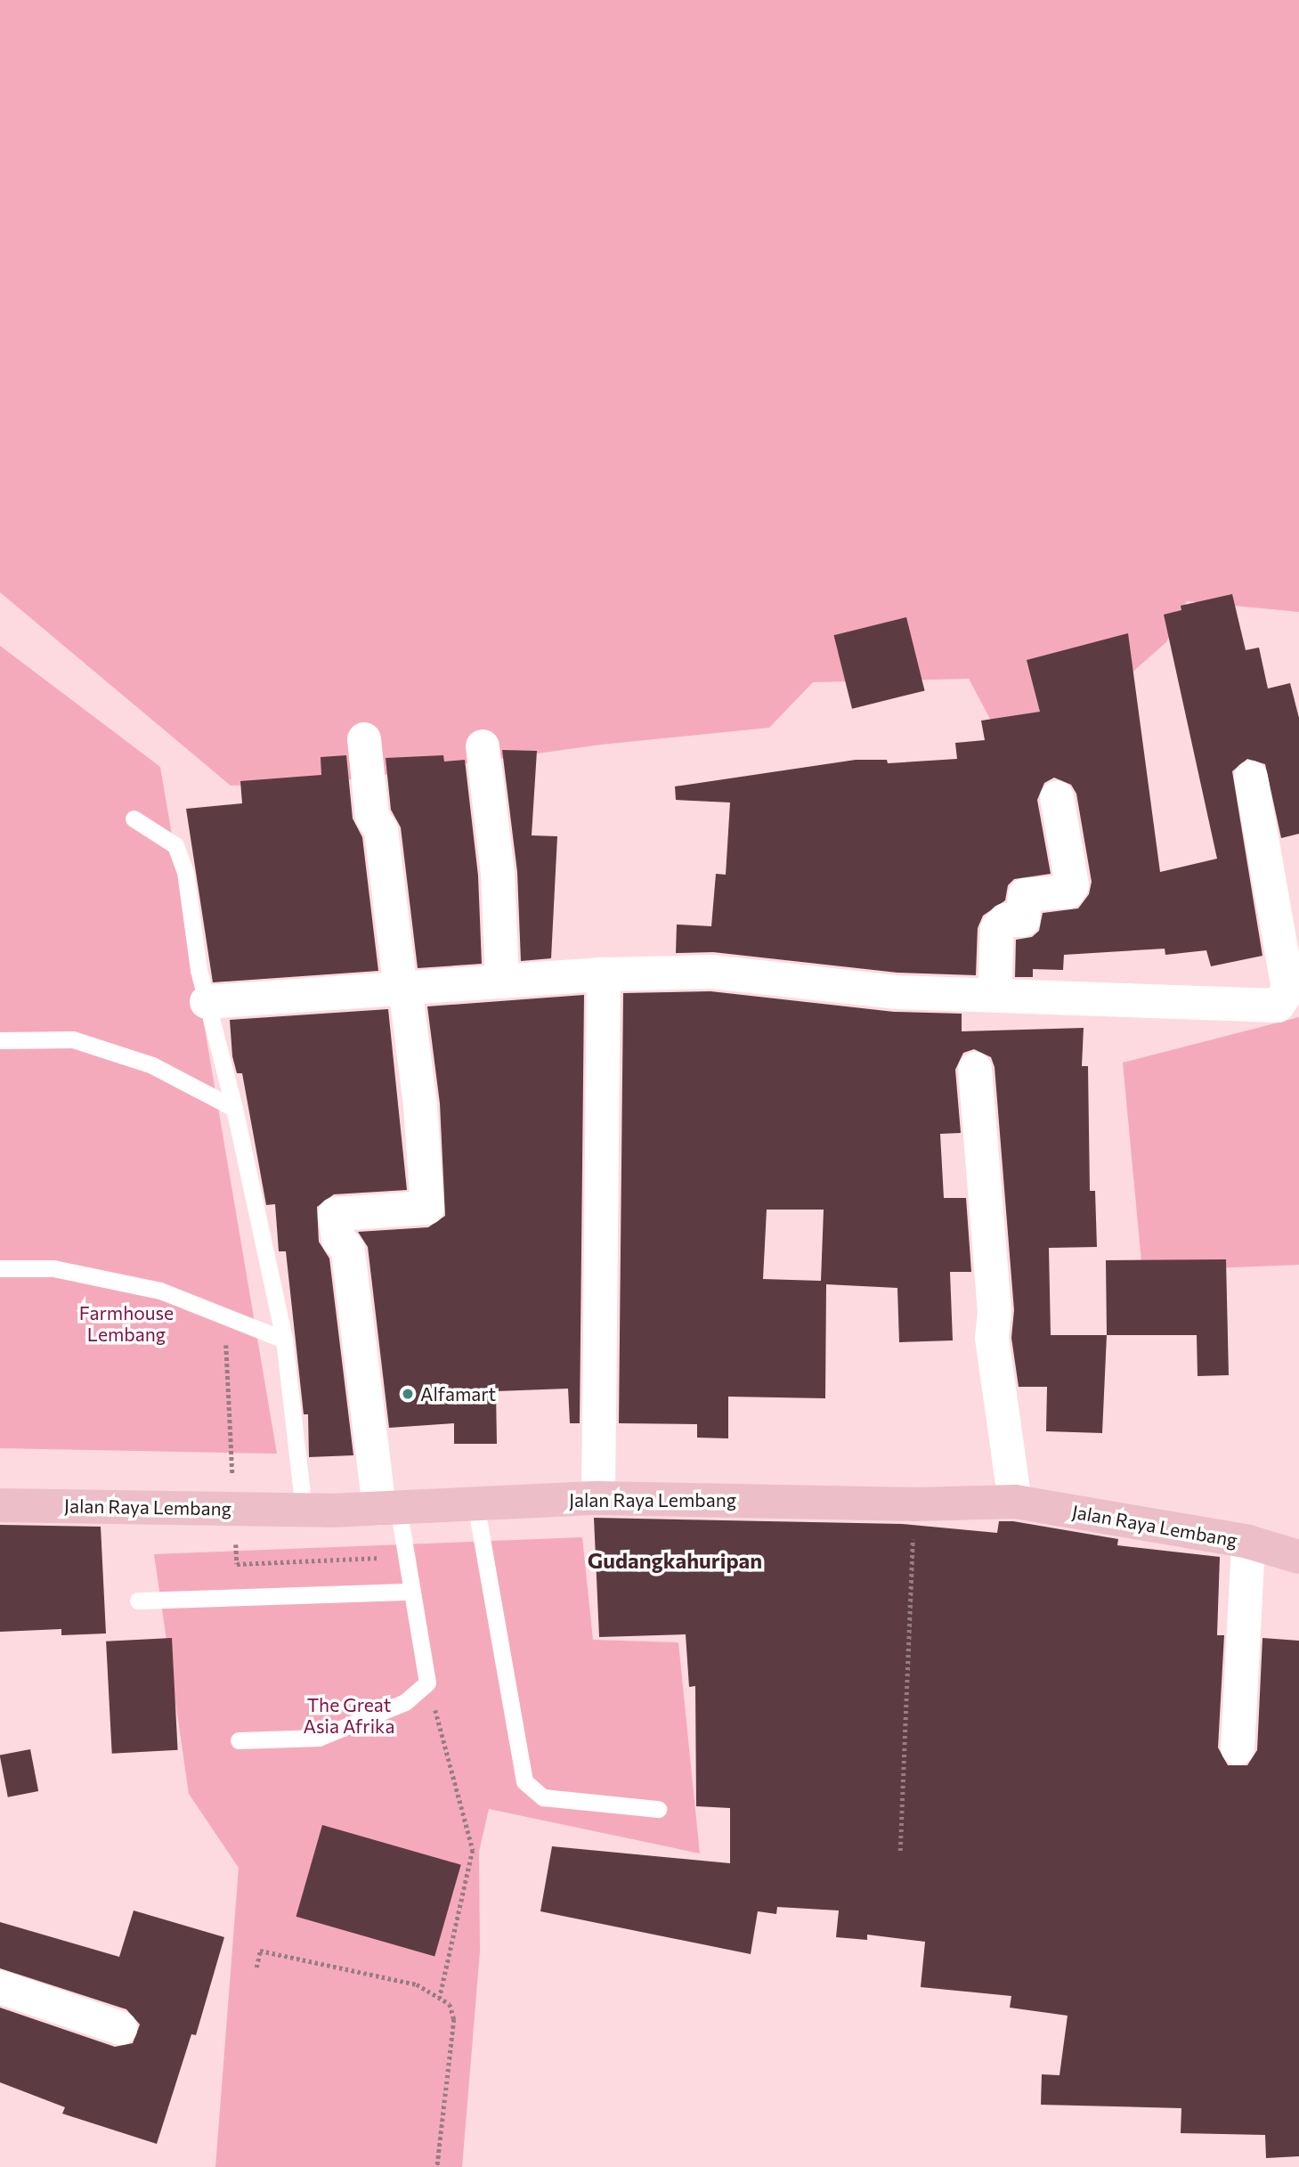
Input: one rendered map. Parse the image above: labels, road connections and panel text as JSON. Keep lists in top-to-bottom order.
{
  "streets": {
    "main road": ["Jalan Raya Lembang"]
  },
  "districts": ["Gudangkahuripan"],
  "parks": ["Farmhouse Lembang", "The Great Asia Afrika"],
  "places": ["Alfamart"]
}
